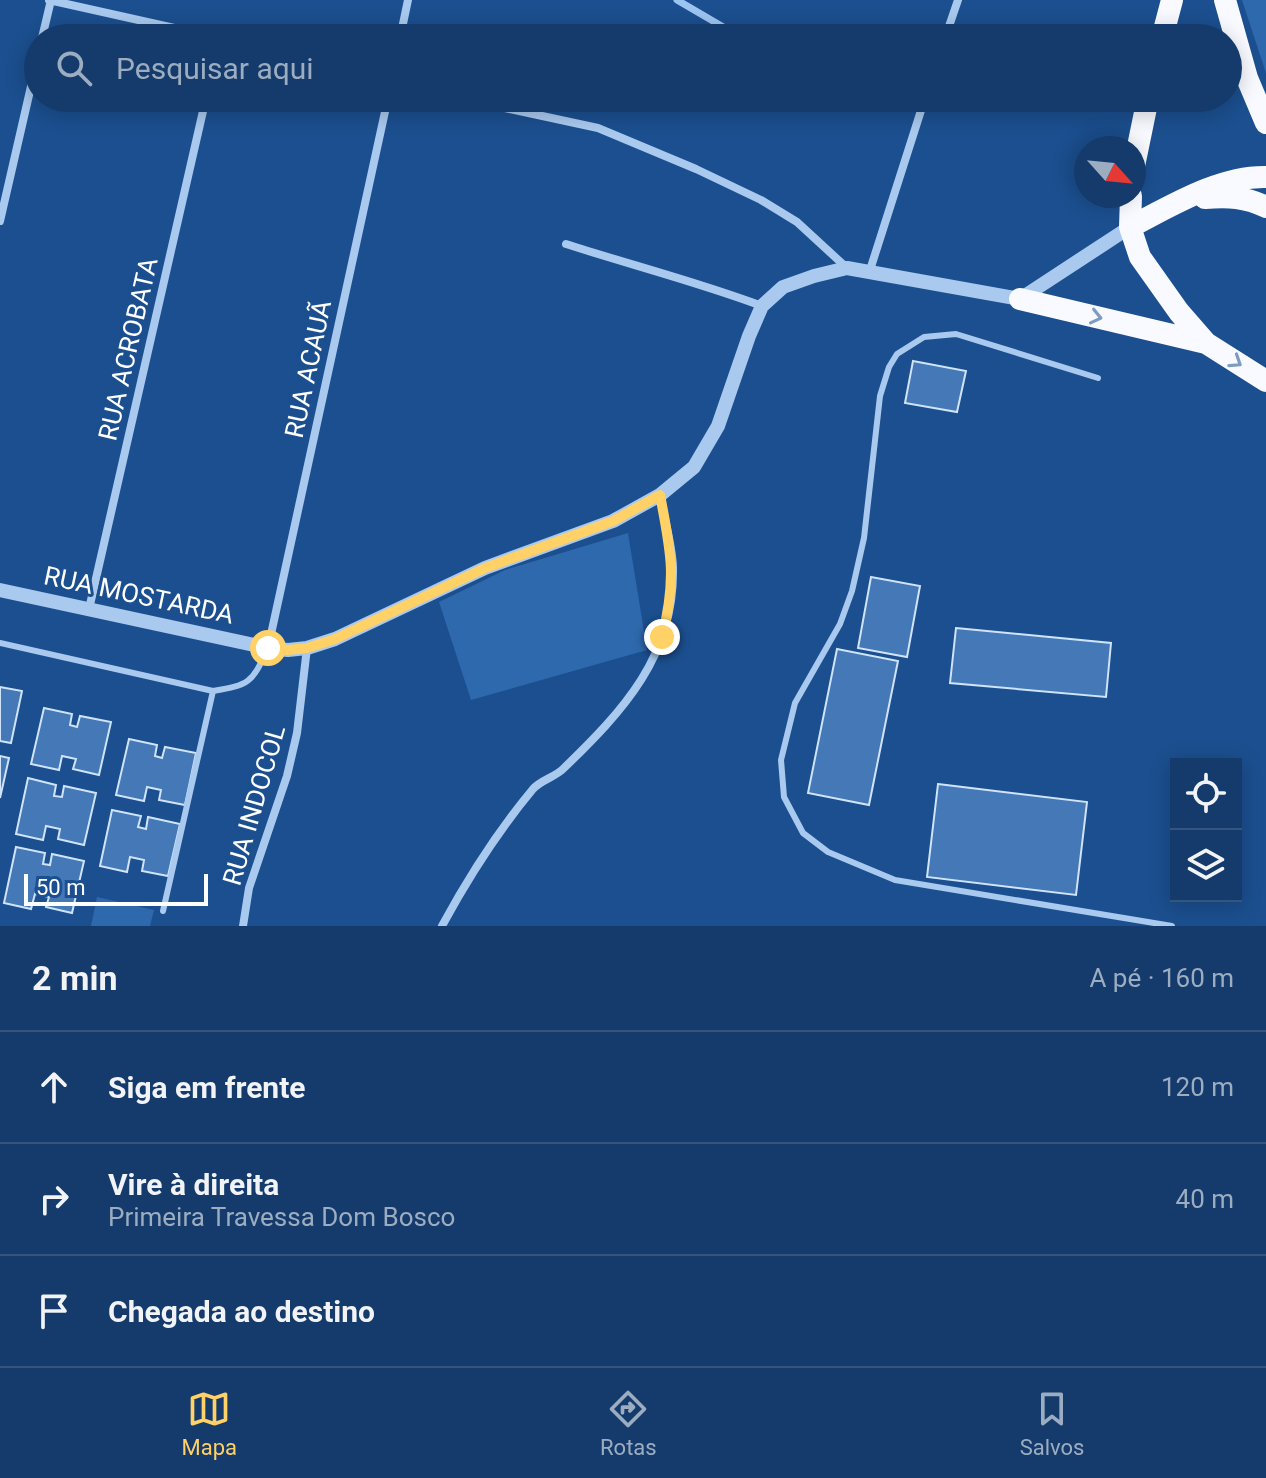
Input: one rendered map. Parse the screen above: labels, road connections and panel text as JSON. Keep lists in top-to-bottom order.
{
  "streets": {
    "street": [
      "RUA ACROBATA",
      "RUA ACAUÃ",
      "RUA MOSTARDA",
      "RUA INDOCOL"
    ]
  },
  "crossings": [
    ["RUA ACROBATA", "RUA MOSTARDA"],
    ["RUA ACAUÃ", "RUA MOSTARDA"],
    ["RUA MOSTARDA", "RUA INDOCOL"]
  ],
  "scale_bar": "50 m",
  "north": "bottom right",
  "page": {
    "search": "Pesquisar aqui",
    "scale": "50 m",
    "heading": ["2 min", "A pé · 160 m"],
    "list": [
      ["Siga em frente", "120 m"],
      ["Vire à direita", "Primeira Travessa Dom Bosco", "40 m"],
      "Chegada ao destino"
    ],
    "nav": ["Mapa", "Rotas", "Salvos"]
  }
}
